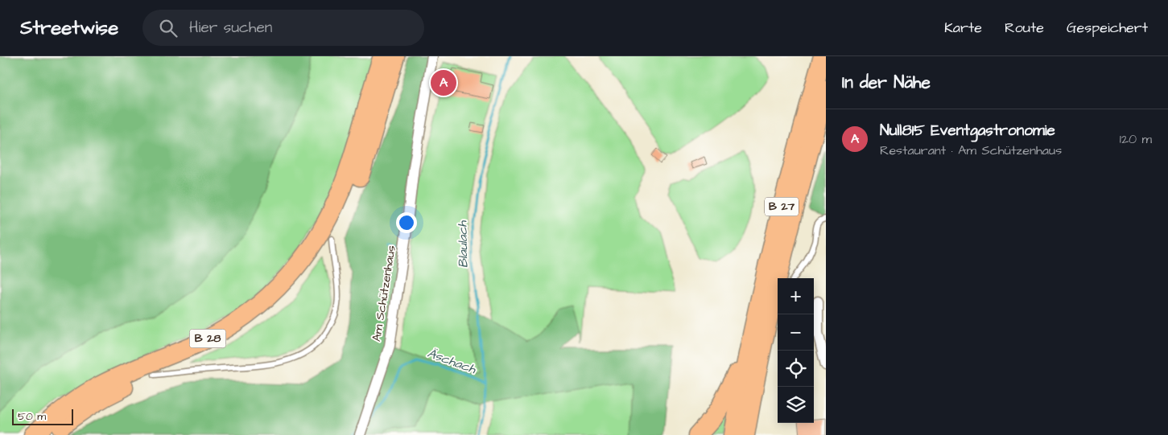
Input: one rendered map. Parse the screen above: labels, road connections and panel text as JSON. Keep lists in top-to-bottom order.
{
  "streets": {
    "highway": ["B 27", "B 28"],
    "street": ["Am Schützenhaus"]
  },
  "water": ["Blaulach", "Äschach"],
  "scale_bar": "50 m",
  "page": {
    "header": "Streetwise",
    "search": "Hier suchen",
    "nav": ["Karte", "Route", "Gespeichert"],
    "heading": "In der Nähe",
    "pins": "A",
    "list": [
      {
        "mark": "A",
        "name": "Null815 Eventgastronomie",
        "note": "Restaurant · Am Schützenhaus",
        "value": "120 m"
      }
    ],
    "map_buttons": ["+", "−"],
    "scale": "50 m"
  }
}
